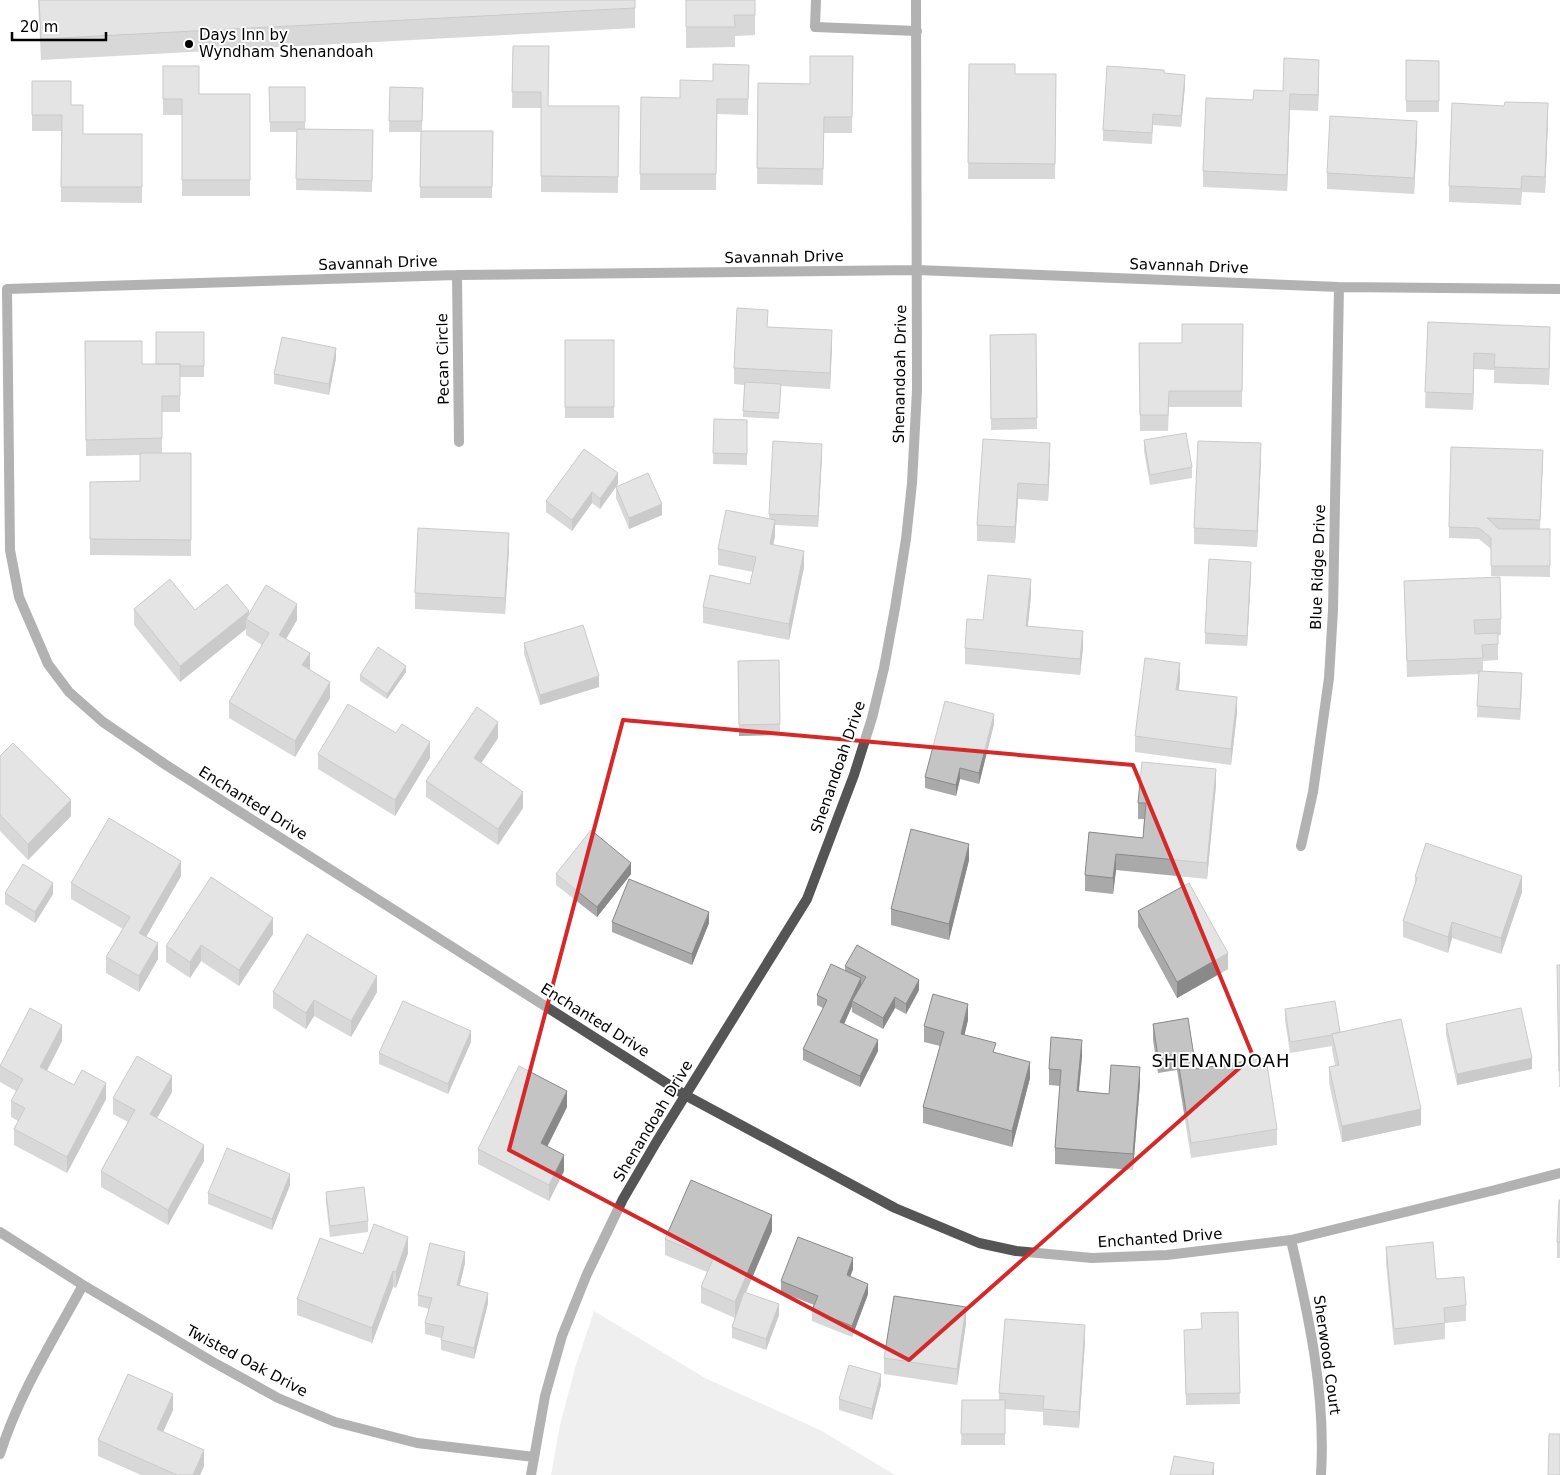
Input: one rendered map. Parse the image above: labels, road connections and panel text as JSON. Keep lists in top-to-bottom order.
{
  "streets": {
    "street": [
      "Savannah Drive",
      "Pecan Circle",
      "Shenandoah Drive",
      "Blue Ridge Drive",
      "Enchanted Drive",
      "Sherwood Court",
      "Twisted Oak Drive"
    ]
  },
  "crossings": [
    ["Savannah Drive", "Pecan Circle"],
    ["Savannah Drive", "Shenandoah Drive"],
    ["Savannah Drive", "Blue Ridge Drive"],
    ["Savannah Drive", "Enchanted Drive"],
    ["Shenandoah Drive", "Enchanted Drive"],
    ["Shenandoah Drive", "Twisted Oak Drive"],
    ["Enchanted Drive", "Sherwood Court"]
  ],
  "districts": ["SHENANDOAH"],
  "places": ["Days Inn by Wyndham Shenandoah"],
  "scale_bar": "20 m"
}
